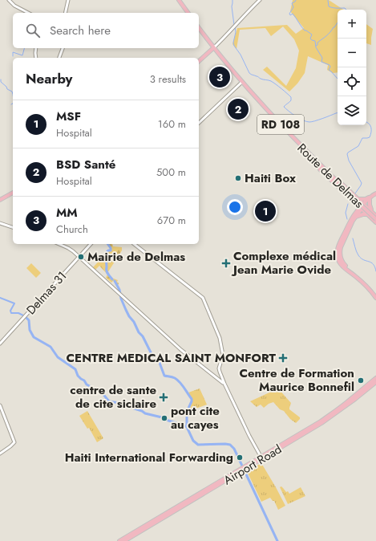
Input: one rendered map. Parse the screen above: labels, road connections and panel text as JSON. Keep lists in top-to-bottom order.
{
  "streets": {
    "main road": ["RD 108", "Route de Delmas", "Airport Road"],
    "street": ["Delmas 31"]
  },
  "places": {
    "other": [
      "Haiti Box",
      "Mairie de Delmas",
      "Centre de Formation Maurice Bonnefil",
      "pont cite au cayes",
      "Haiti International Forwarding"
    ],
    "health": ["Complexe médical Jean Marie Ovide", "CENTRE MEDICAL SAINT MONFORT", "centre de sante de cite siclaire"]
  },
  "page": {
    "map_buttons": ["+", "−"],
    "search": "Search here",
    "heading": ["Nearby", "3 results"],
    "pins": ["3", "2", "1"],
    "list": [
      {
        "mark": "1",
        "name": "MSF",
        "note": "Hospital",
        "value": "160 m"
      },
      {
        "mark": "2",
        "name": "BSD Santé",
        "note": "Hospital",
        "value": "500 m"
      },
      {
        "mark": "3",
        "name": "MM",
        "note": "Church",
        "value": "670 m"
      }
    ]
  }
}
